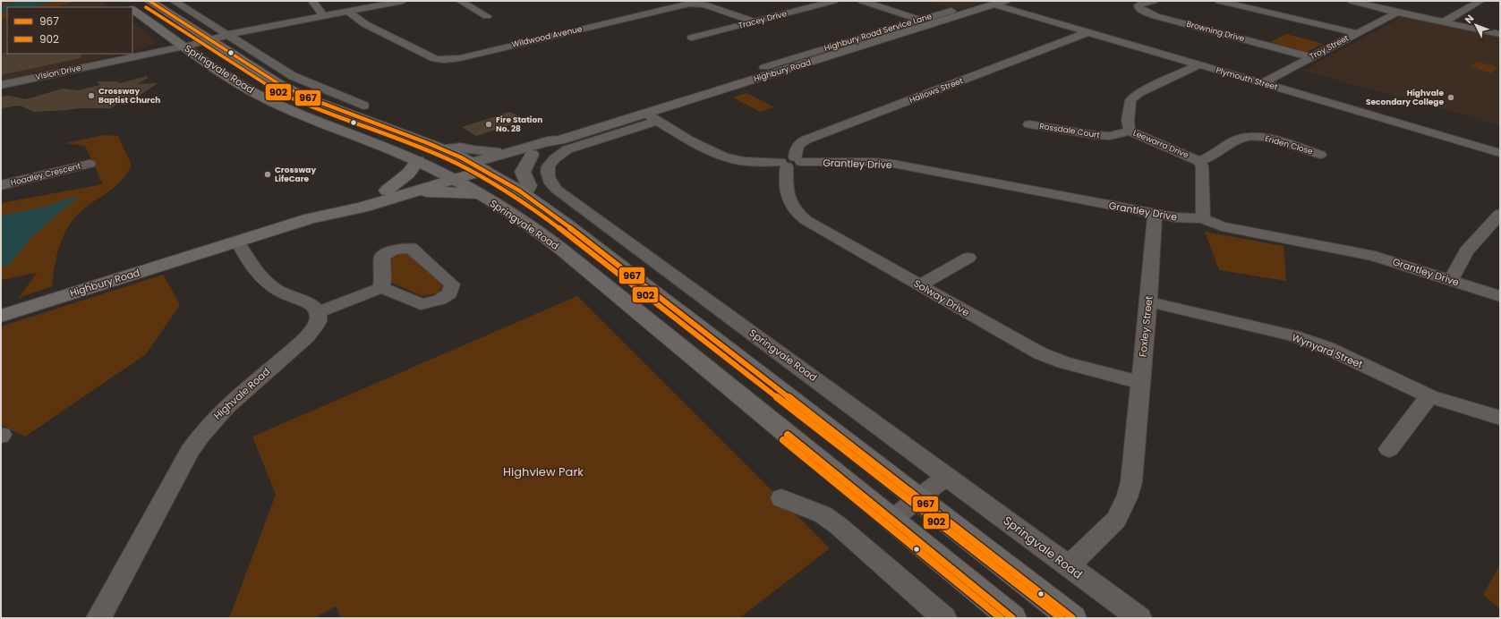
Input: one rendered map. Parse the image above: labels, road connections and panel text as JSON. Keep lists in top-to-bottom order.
{
  "streets": {
    "highway": ["Springvale Road"],
    "main road": ["Highbury Road"],
    "street": [
      "Tracey Drive",
      "Browning Drive",
      "Highbury Road Service Lane",
      "Wildwood Avenue",
      "Troy Street",
      "Vision Drive",
      "Plymouth Street",
      "Hallows Street",
      "Rossdale Court",
      "Leewarra Drive",
      "Eriden Close",
      "Grantley Drive",
      "Hoadley Crescent",
      "Solway Drive",
      "Foxley Street",
      "Wynyard Street",
      "Highvale Road"
    ]
  },
  "crossings": [
    ["Tracey Drive", "Wildwood Avenue"],
    ["Browning Drive", "Troy Street"],
    ["Highbury Road Service Lane", "Highbury Road"],
    ["Wildwood Avenue", "Vision Drive"],
    ["Troy Street", "Plymouth Street"],
    ["Springvale Road", "Highbury Road"],
    ["Springvale Road", "Vision Drive"],
    ["Springvale Road", "Foxley Street"],
    ["Highbury Road", "Plymouth Street"],
    ["Highbury Road", "Grantley Drive"],
    ["Plymouth Street", "Hallows Street"],
    ["Plymouth Street", "Leewarra Drive"],
    ["Hallows Street", "Grantley Drive"],
    ["Hallows Street", "Solway Drive"],
    ["Rossdale Court", "Leewarra Drive"],
    ["Leewarra Drive", "Eriden Close"],
    ["Leewarra Drive", "Grantley Drive"],
    ["Grantley Drive", "Solway Drive"],
    ["Grantley Drive", "Foxley Street"],
    ["Solway Drive", "Foxley Street"],
    ["Foxley Street", "Wynyard Street"]
  ],
  "parks": ["Highview Park"],
  "places": [
    "Crossway Baptist Church",
    "Highvale Secondary College",
    "Fire Station No. 28",
    "Crossway LifeCare"
  ],
  "lines": ["transit line 967", "transit line 902"],
  "legend": ["967", "902"],
  "north": "top left"
}
